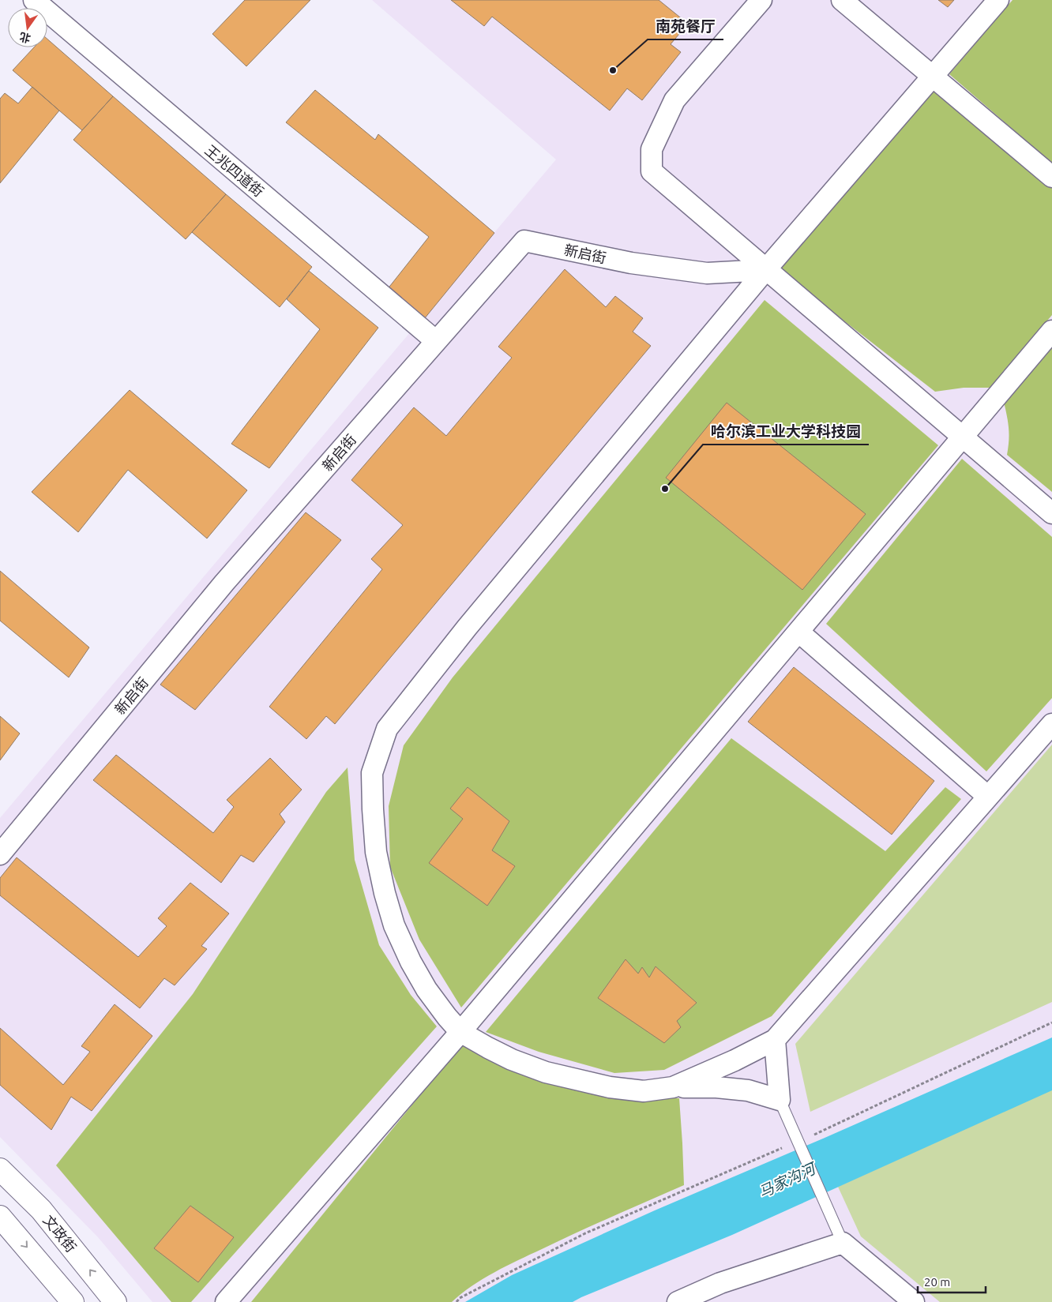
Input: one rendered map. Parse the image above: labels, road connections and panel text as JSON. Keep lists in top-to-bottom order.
{
  "streets": {
    "main road": ["文政街"],
    "street": ["王兆四道街", "新启街"]
  },
  "crossings": [
    ["王兆四道街", "新启街"]
  ],
  "water": ["马家沟河"],
  "places": ["南苑餐厅", "哈尔滨工业大学科技园"],
  "scale_bar": "20 m",
  "north": "bottom"
}
